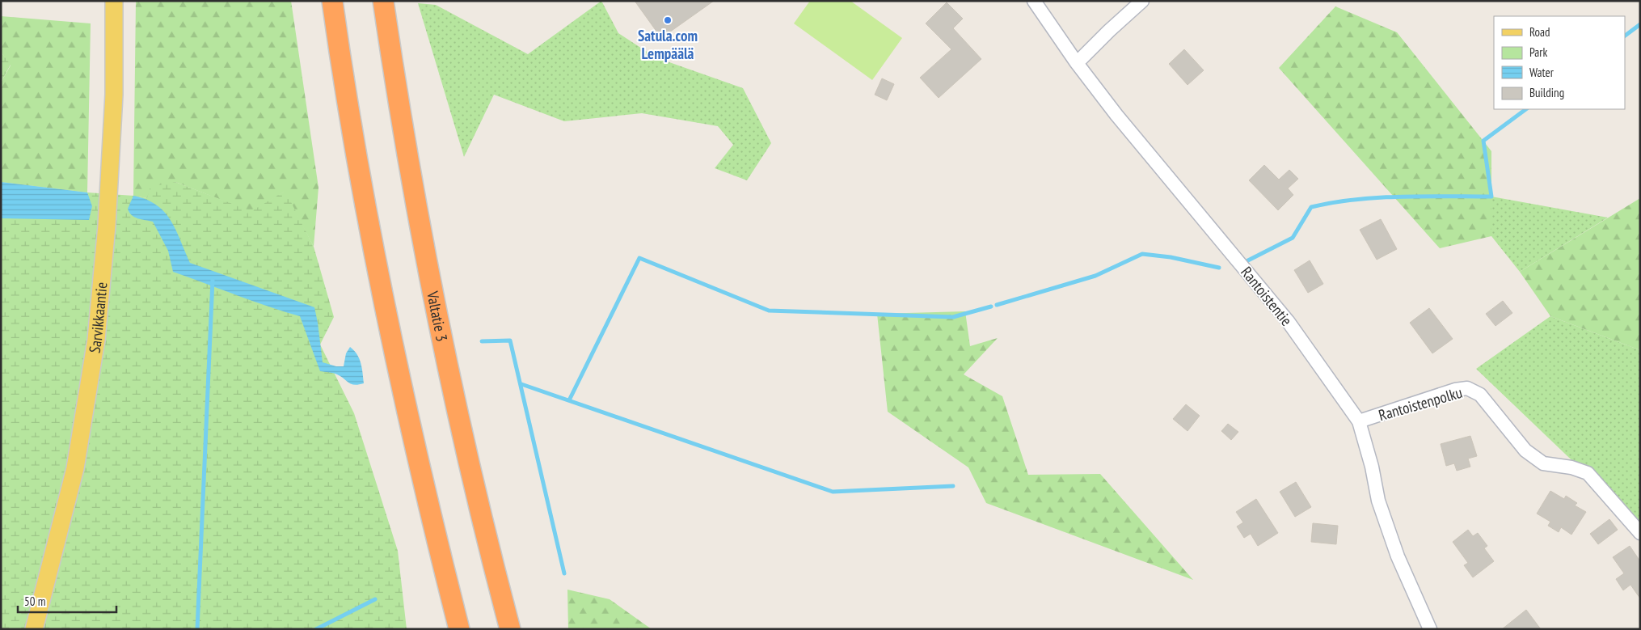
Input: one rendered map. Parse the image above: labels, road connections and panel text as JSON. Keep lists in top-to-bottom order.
{
  "streets": {
    "highway": ["Valtatie 3"],
    "main road": ["Sarvikkaantie"],
    "street": ["Rantoistentie", "Rantoistenpolku"]
  },
  "crossings": [
    ["Rantoistentie", "Rantoistenpolku"]
  ],
  "places": ["Satula.com Lempäälä"],
  "legend": [
    "Road",
    "Park",
    "Water",
    "Building"
  ],
  "scale_bar": "50 m"
}
